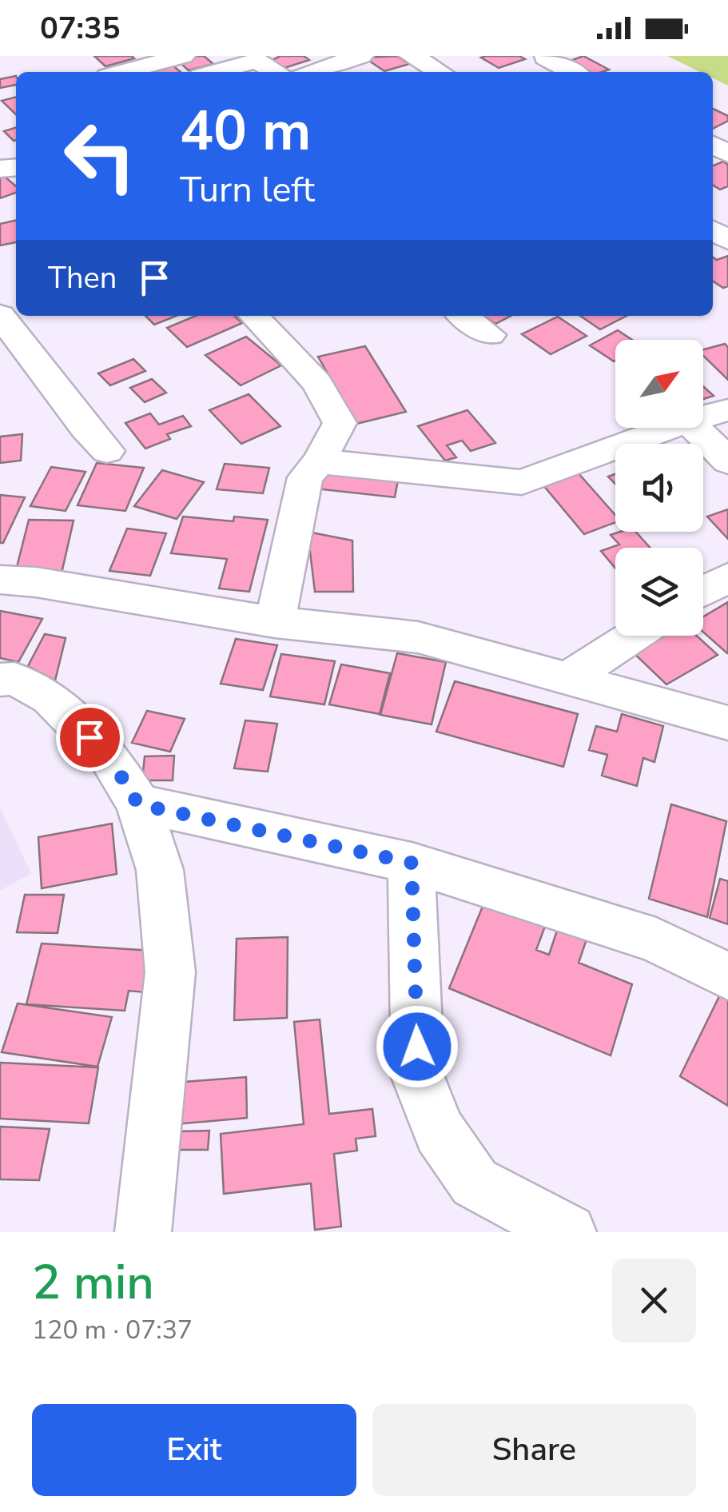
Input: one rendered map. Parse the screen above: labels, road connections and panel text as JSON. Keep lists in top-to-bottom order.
{
  "north": "top right",
  "page": {
    "status": "07:35",
    "turn": ["40 m", "Turn left"],
    "then": "Then",
    "heading": ["2 min", "120 m · 07:37"],
    "buttons": ["Exit", "Share"]
  }
}
